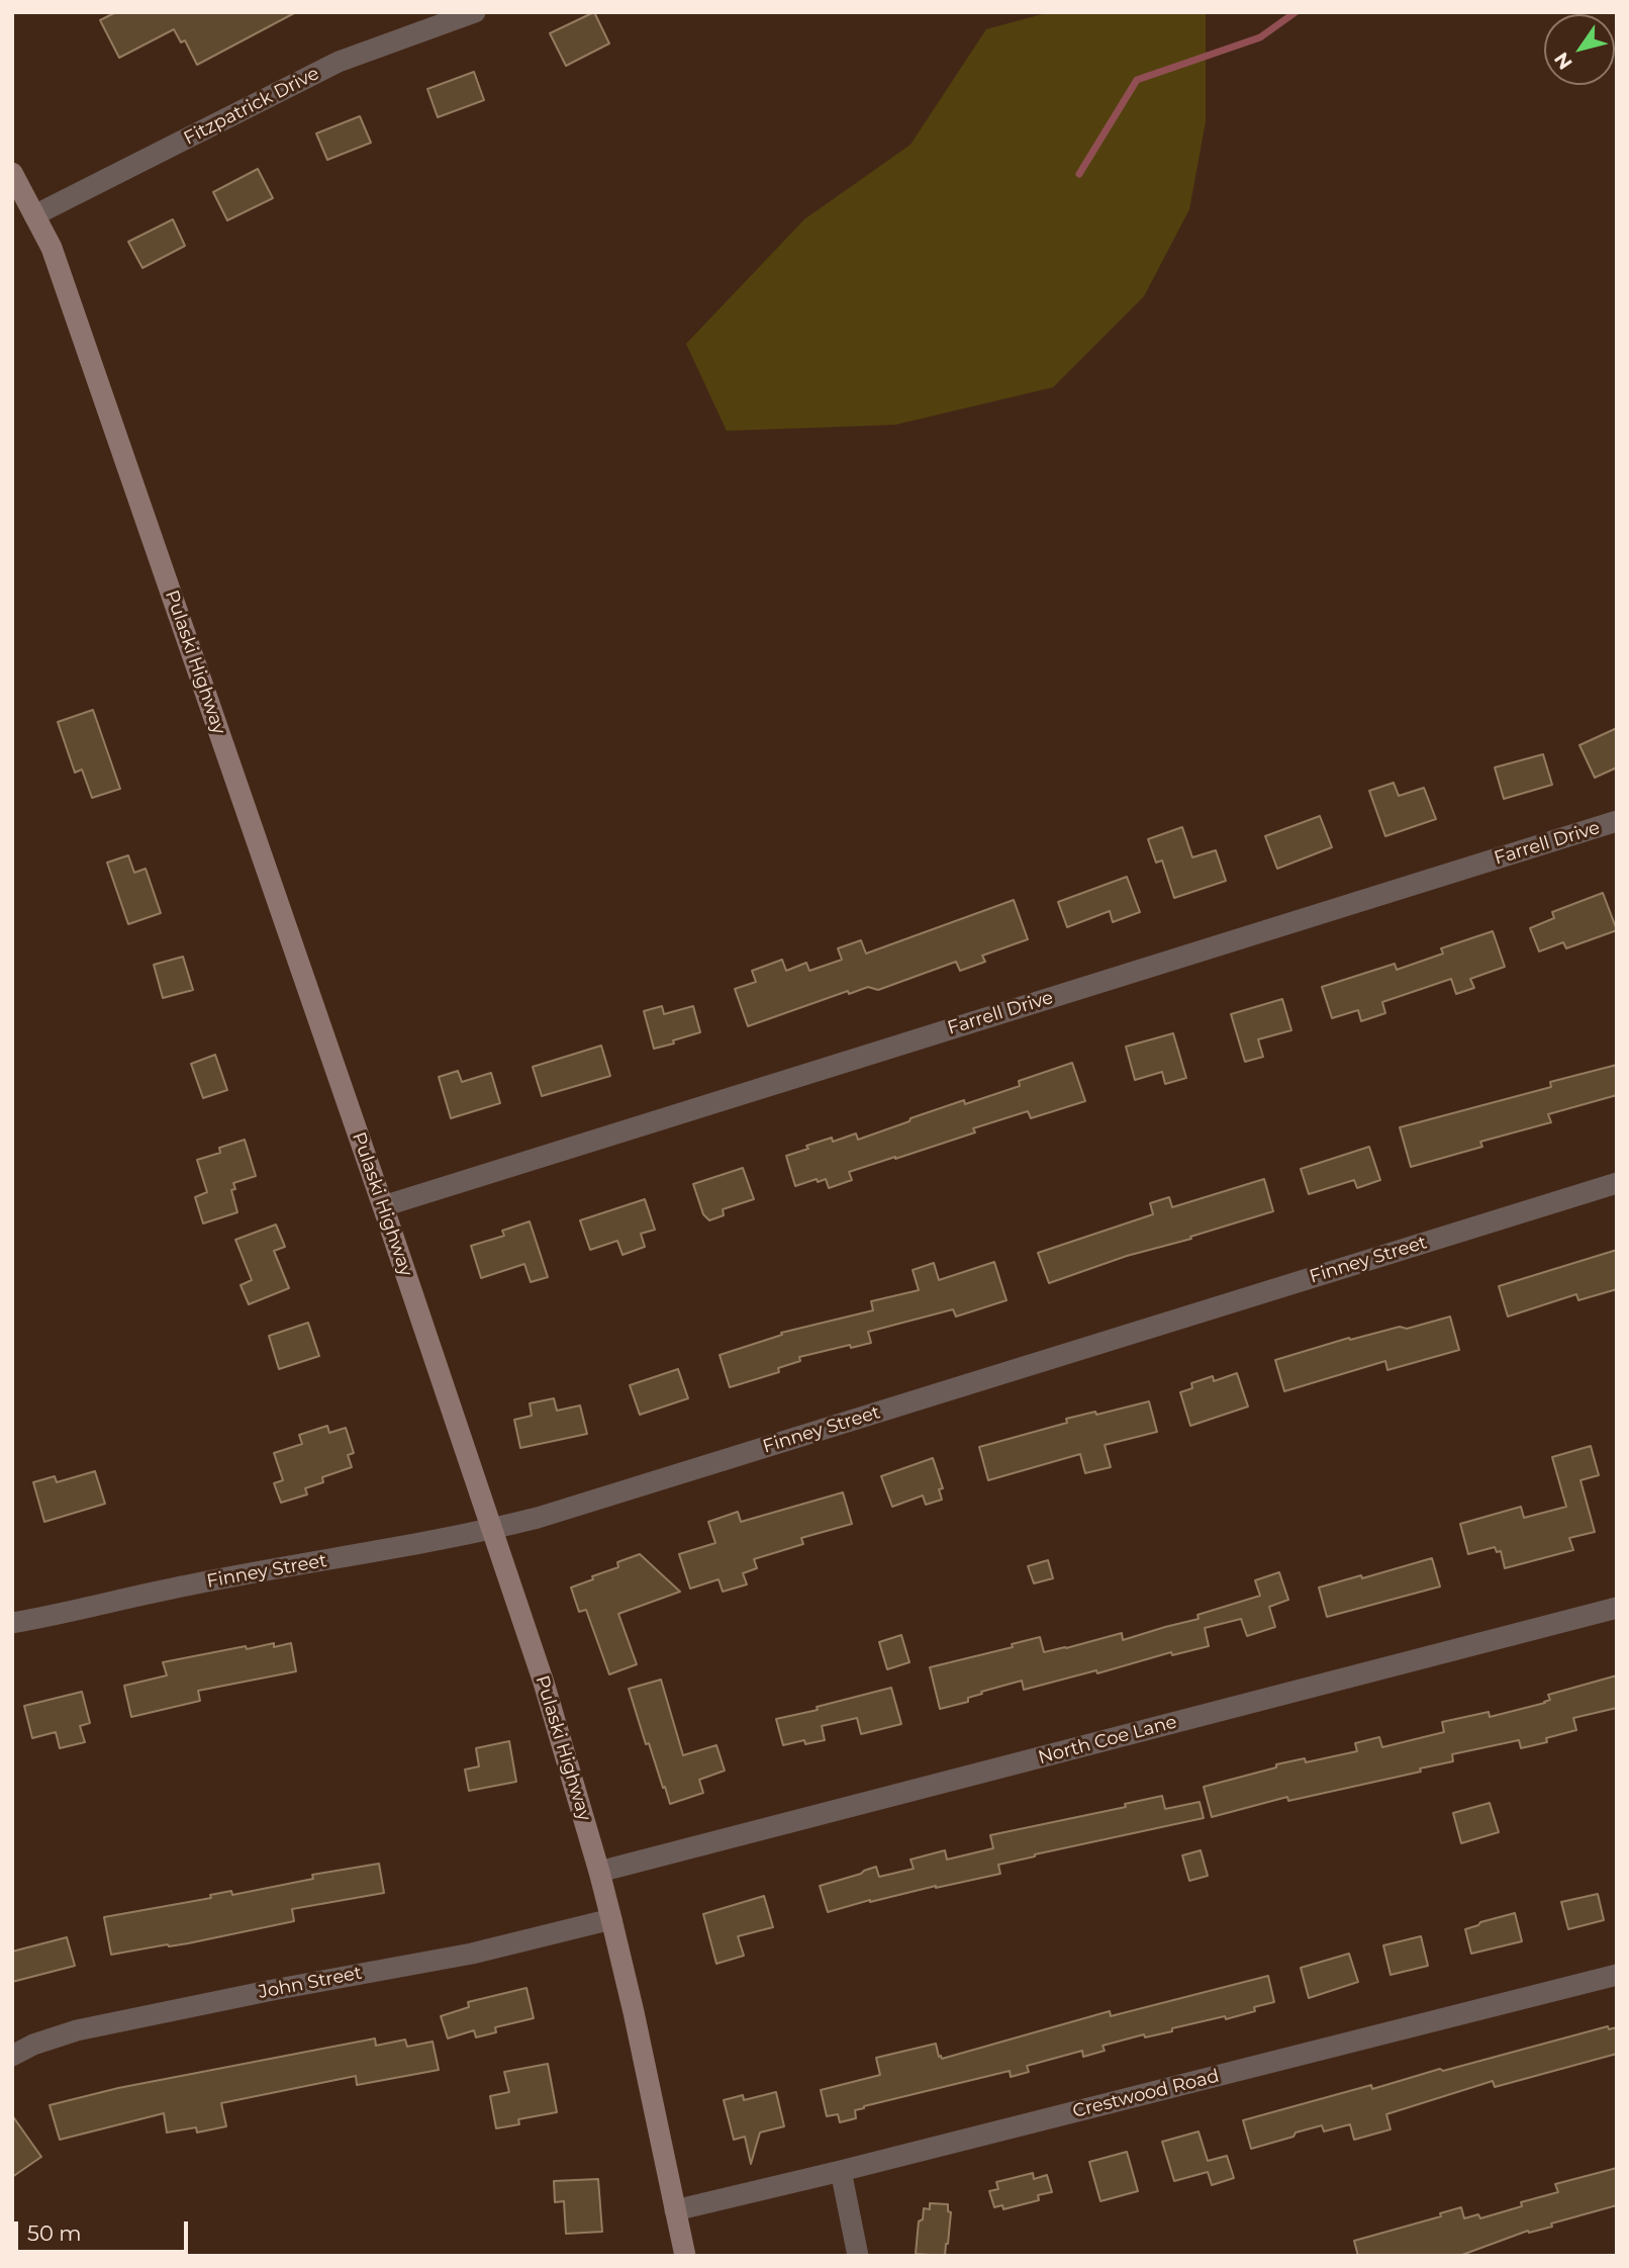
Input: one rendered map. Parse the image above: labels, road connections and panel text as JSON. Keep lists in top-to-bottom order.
{
  "streets": {
    "main road": ["Pulaski Highway"],
    "street": [
      "Fitzpatrick Drive",
      "Farrell Drive",
      "Finney Street",
      "North Coe Lane",
      "John Street",
      "Crestwood Road"
    ]
  },
  "crossings": [
    ["Fitzpatrick Drive", "Pulaski Highway"],
    ["Pulaski Highway", "Farrell Drive"],
    ["Pulaski Highway", "Finney Street"],
    ["Pulaski Highway", "North Coe Lane"],
    ["Pulaski Highway", "John Street"],
    ["Pulaski Highway", "Crestwood Road"]
  ],
  "scale_bar": "50 m",
  "north": "bottom left"
}
